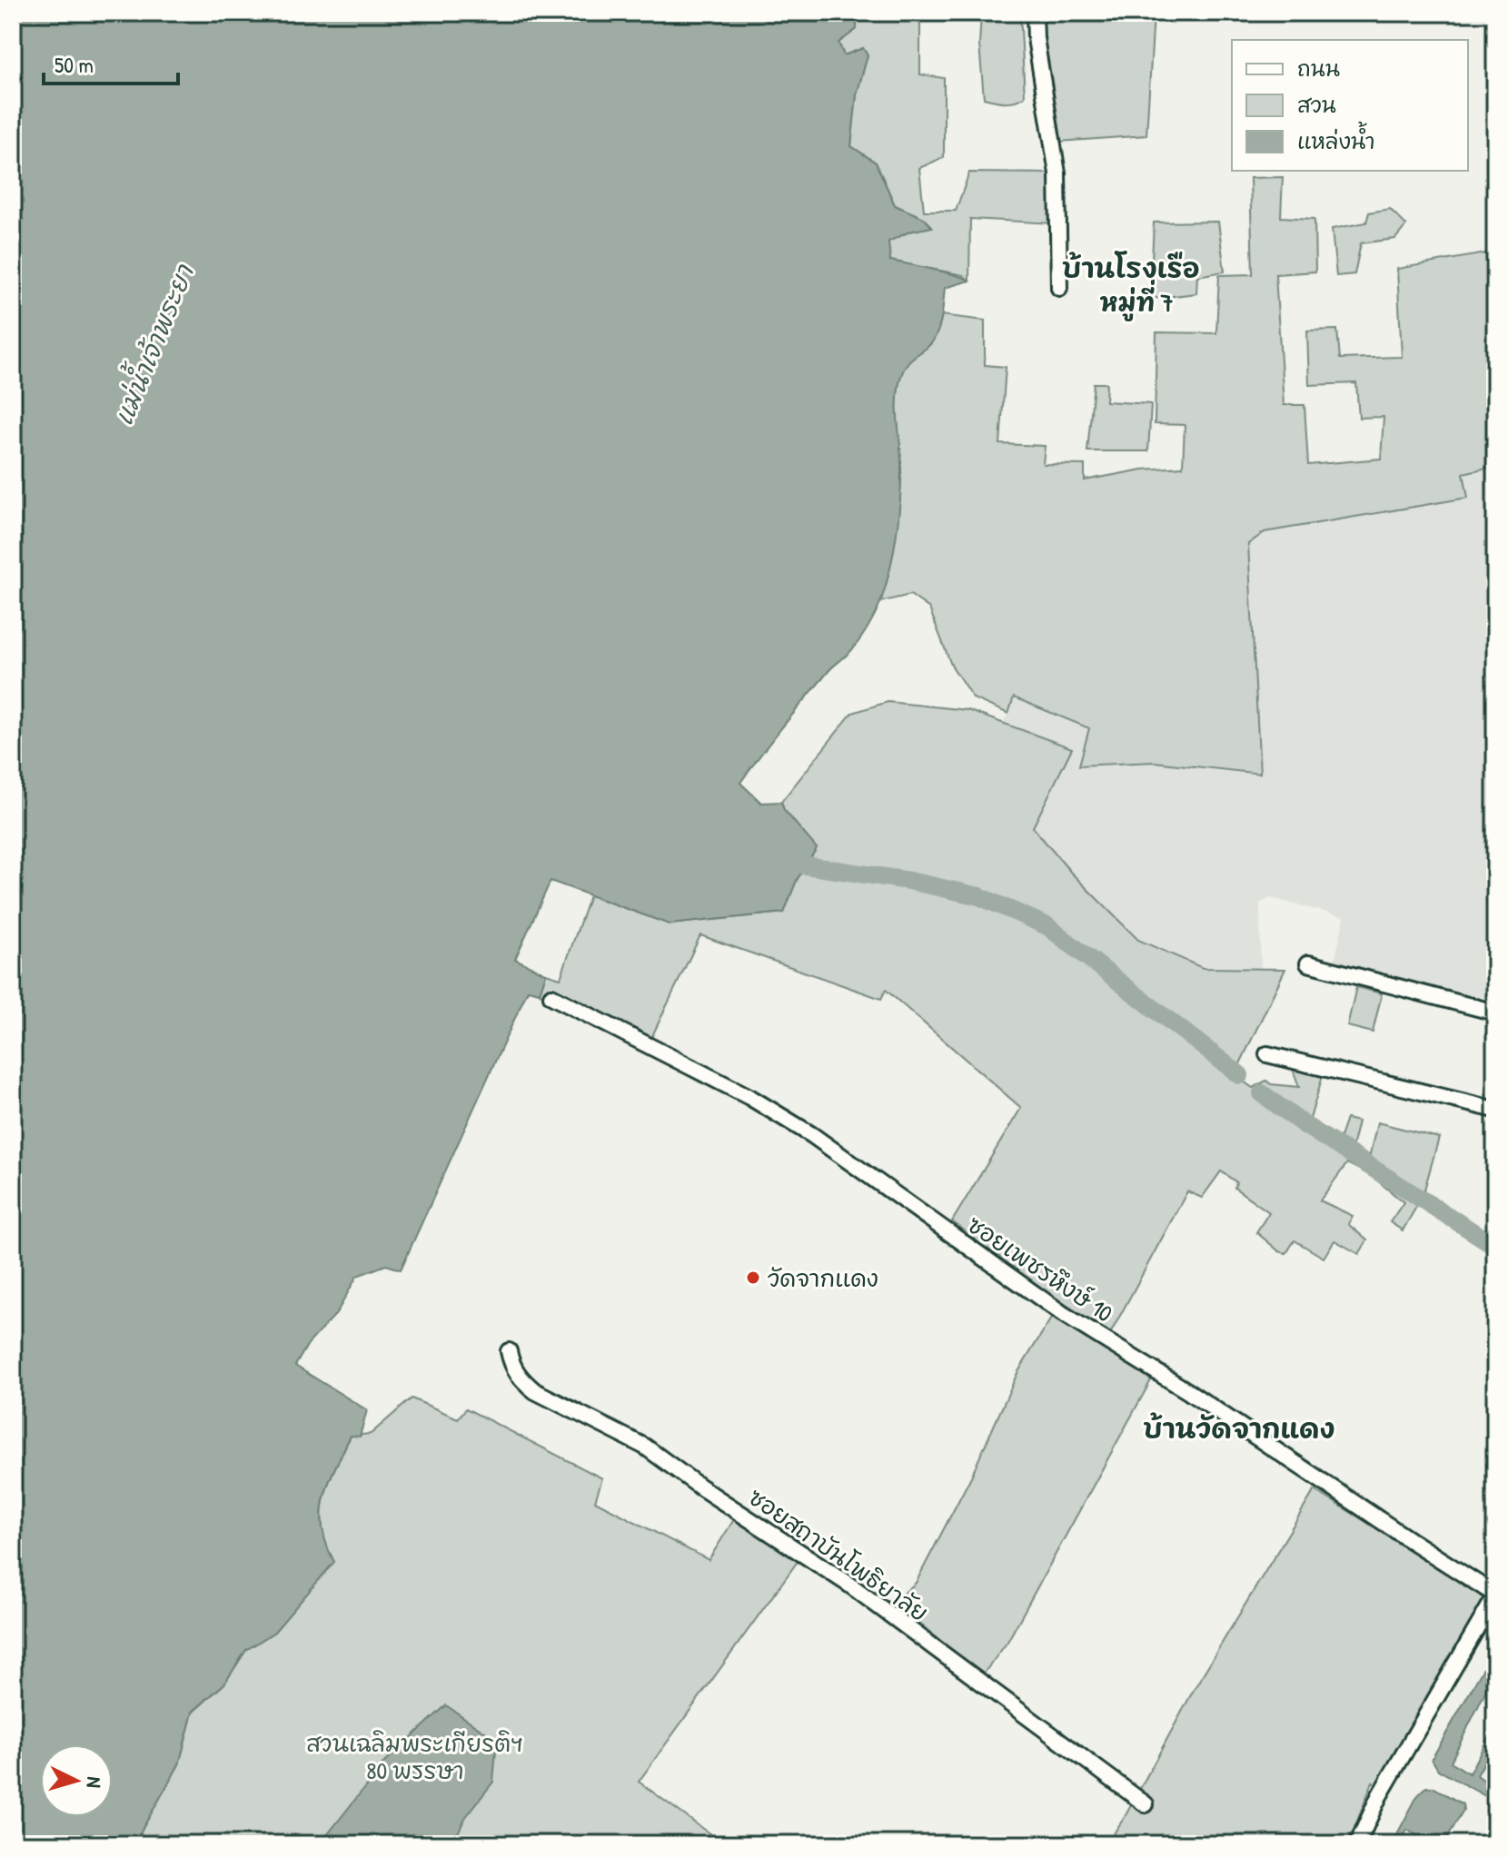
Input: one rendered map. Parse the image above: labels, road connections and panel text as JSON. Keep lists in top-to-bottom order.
{
  "streets": {
    "street": ["ซอยเพชรหึงษ์ 10", "ซอยสถาบันโพธิยาลัย"]
  },
  "districts": ["บ้านโรงเรือ", "หมู่ที่ 7", "บ้านวัดจากแดง"],
  "water": ["แม่น้ำเจ้าพระยา"],
  "parks": ["สวนเฉลิมพระเกียรติฯ 80 พรรษา"],
  "places": ["วัดจากแดง"],
  "legend": ["ถนน", "สวน", "แหล่งน้ำ"],
  "scale_bar": "50 m",
  "north": "right"
}
